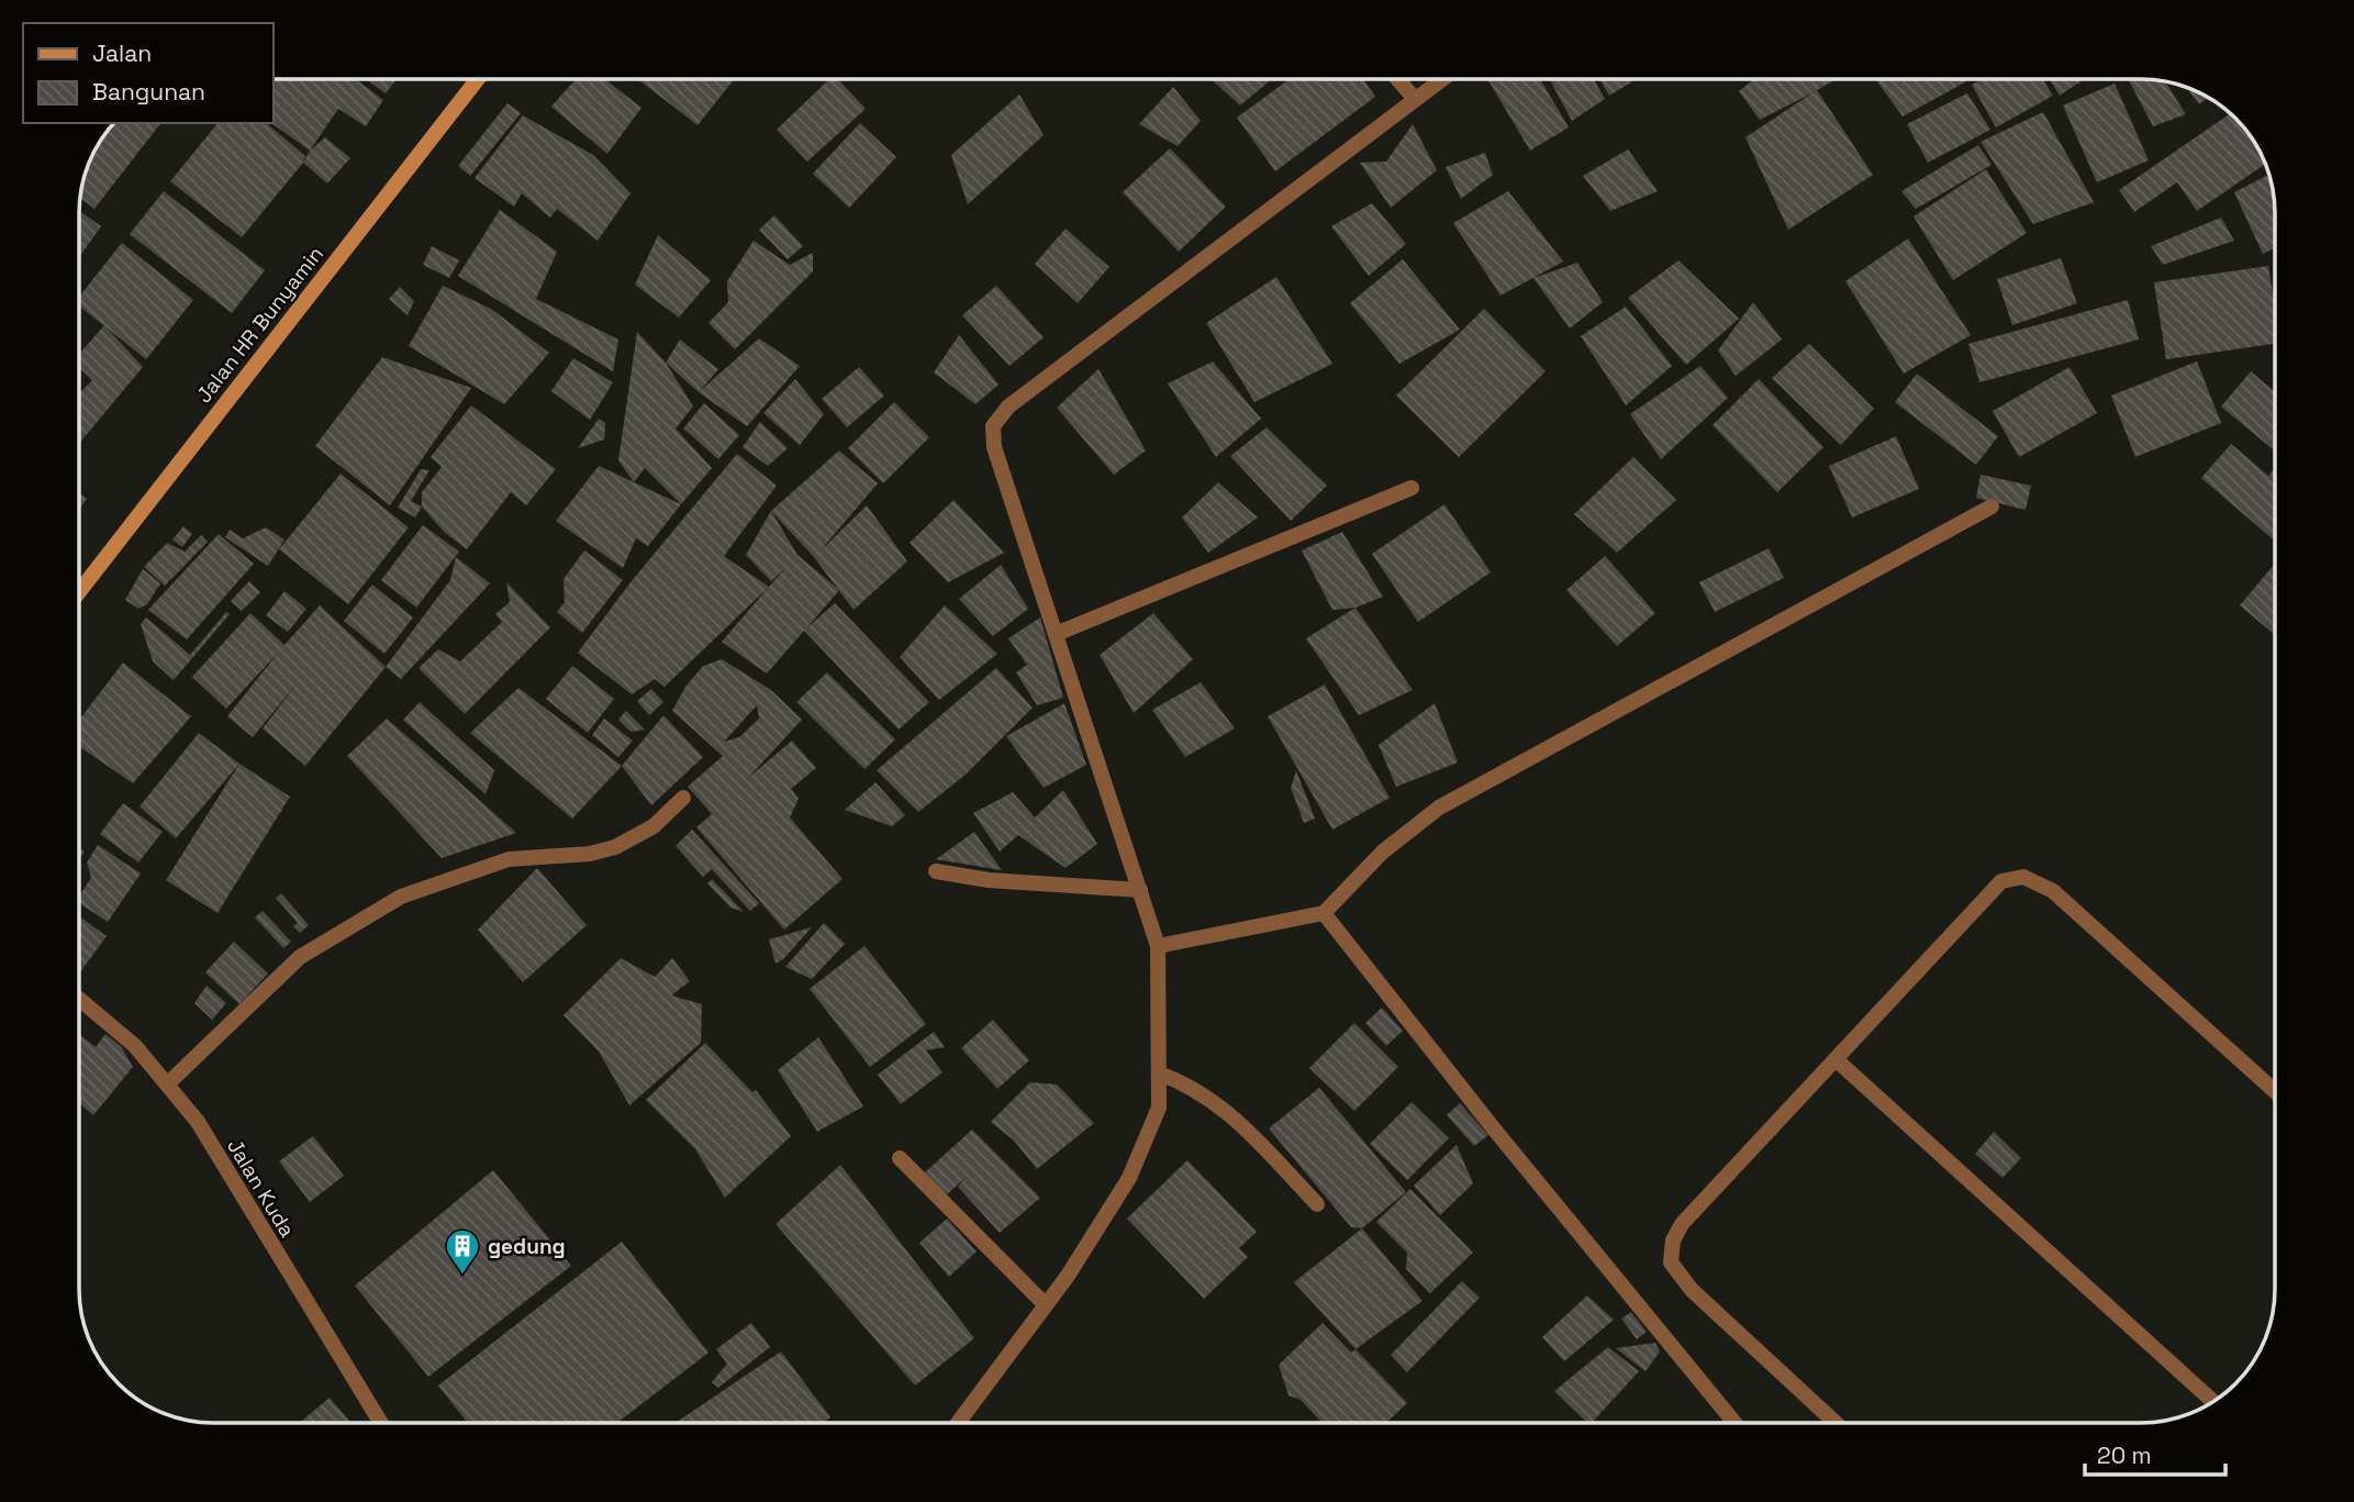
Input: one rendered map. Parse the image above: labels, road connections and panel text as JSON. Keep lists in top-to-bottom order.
{
  "streets": {
    "main road": ["Jalan HR Bunyamin"],
    "street": ["Jalan Kuda"]
  },
  "places": {
    "building": ["gedung"]
  },
  "legend": ["Jalan", "Bangunan"],
  "scale_bar": "20 m"
}
